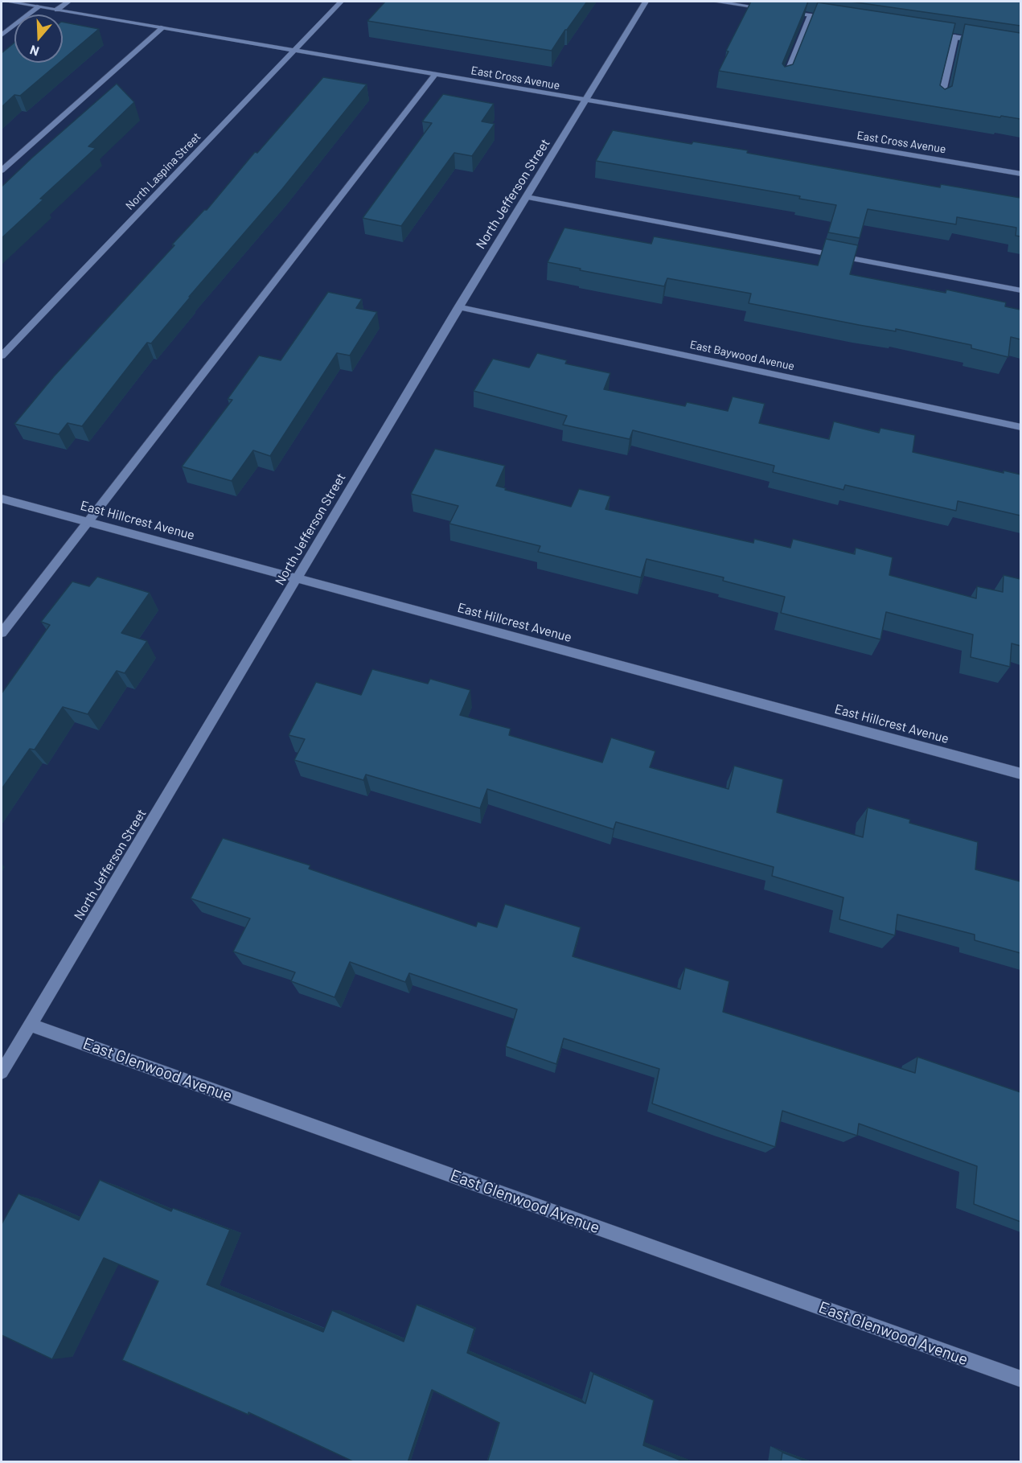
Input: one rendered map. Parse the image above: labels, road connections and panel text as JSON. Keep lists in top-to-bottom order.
{
  "streets": {
    "street": [
      "East Cross Avenue",
      "North Laspina Street",
      "North Jefferson Street",
      "East Baywood Avenue",
      "East Hillcrest Avenue",
      "East Glenwood Avenue"
    ]
  },
  "crossings": [
    ["East Cross Avenue", "North Laspina Street"],
    ["East Cross Avenue", "North Jefferson Street"],
    ["North Jefferson Street", "East Baywood Avenue"],
    ["North Jefferson Street", "East Hillcrest Avenue"],
    ["North Jefferson Street", "East Glenwood Avenue"]
  ],
  "north": "bottom"
}
